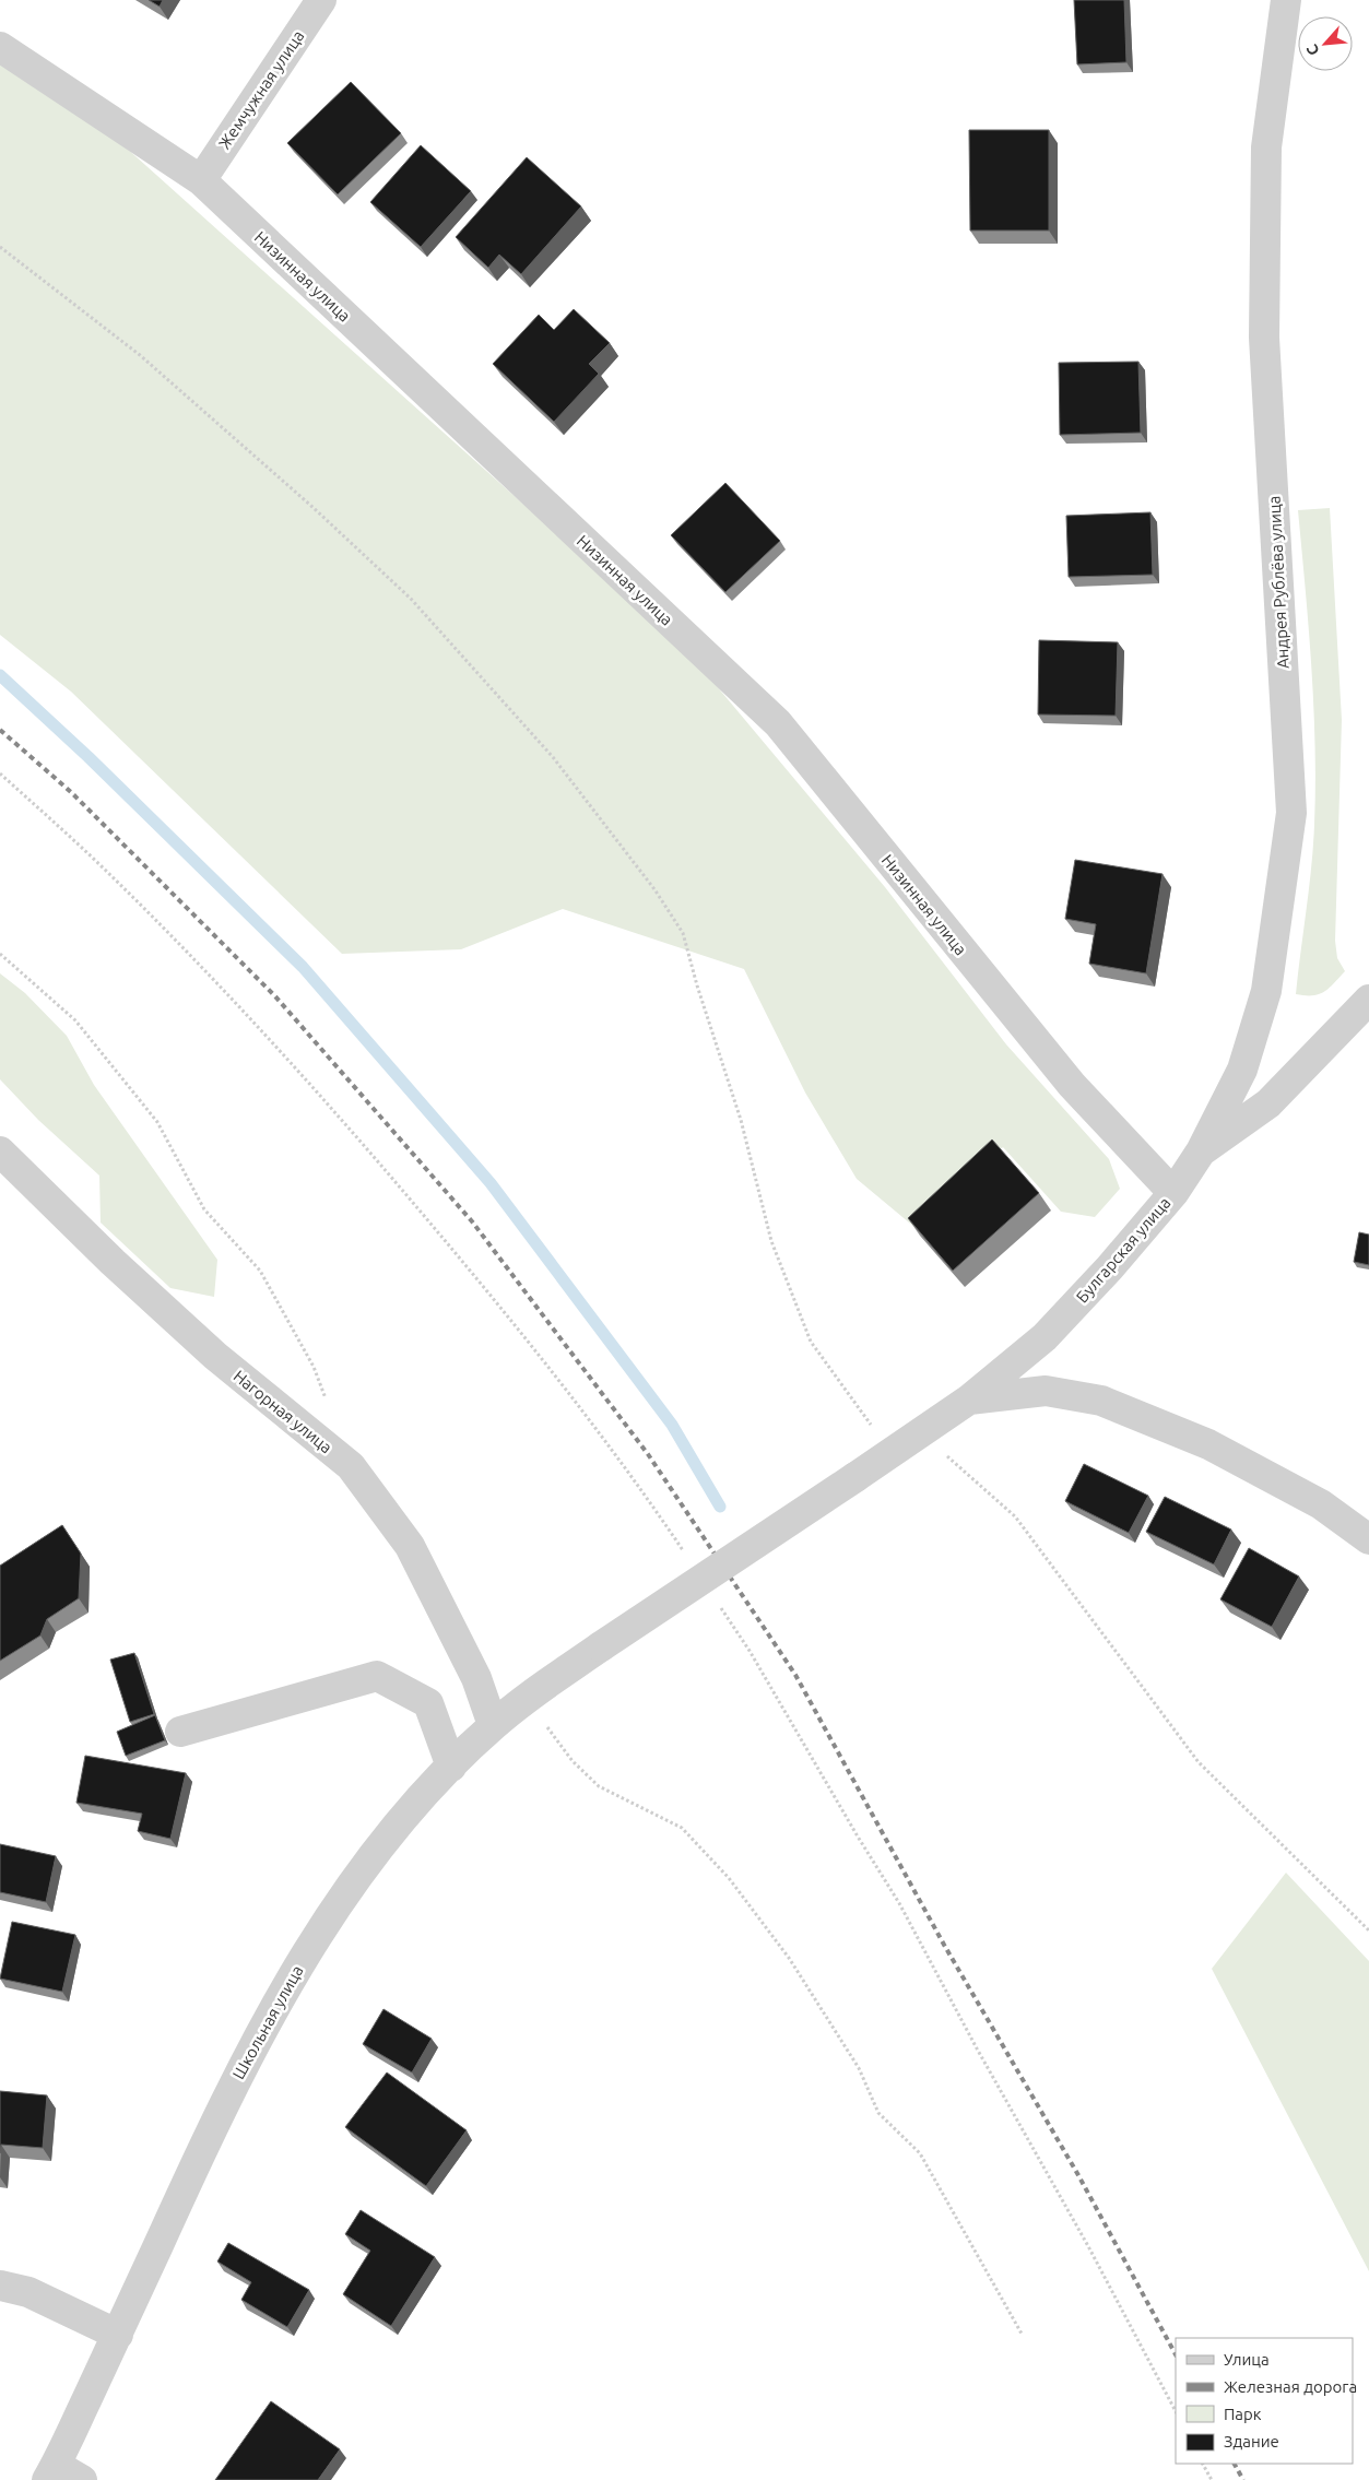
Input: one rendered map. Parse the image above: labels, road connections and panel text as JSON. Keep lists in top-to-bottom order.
{
  "streets": {
    "street": [
      "Жемчужная улица",
      "Низинная улица",
      "Андрея Рублёва улица",
      "Булгарская улица",
      "Нагорная улица",
      "Школьная улица"
    ]
  },
  "crossings": [
    ["Жемчужная улица", "Низинная улица"],
    ["Низинная улица", "Булгарская улица"],
    ["Андрея Рублёва улица", "Булгарская улица"],
    ["Булгарская улица", "Школьная улица"],
    ["Нагорная улица", "Школьная улица"]
  ],
  "legend": [
    "Улица",
    "Железная дорога",
    "Парк",
    "Здание"
  ],
  "north": "bottom left"
}
